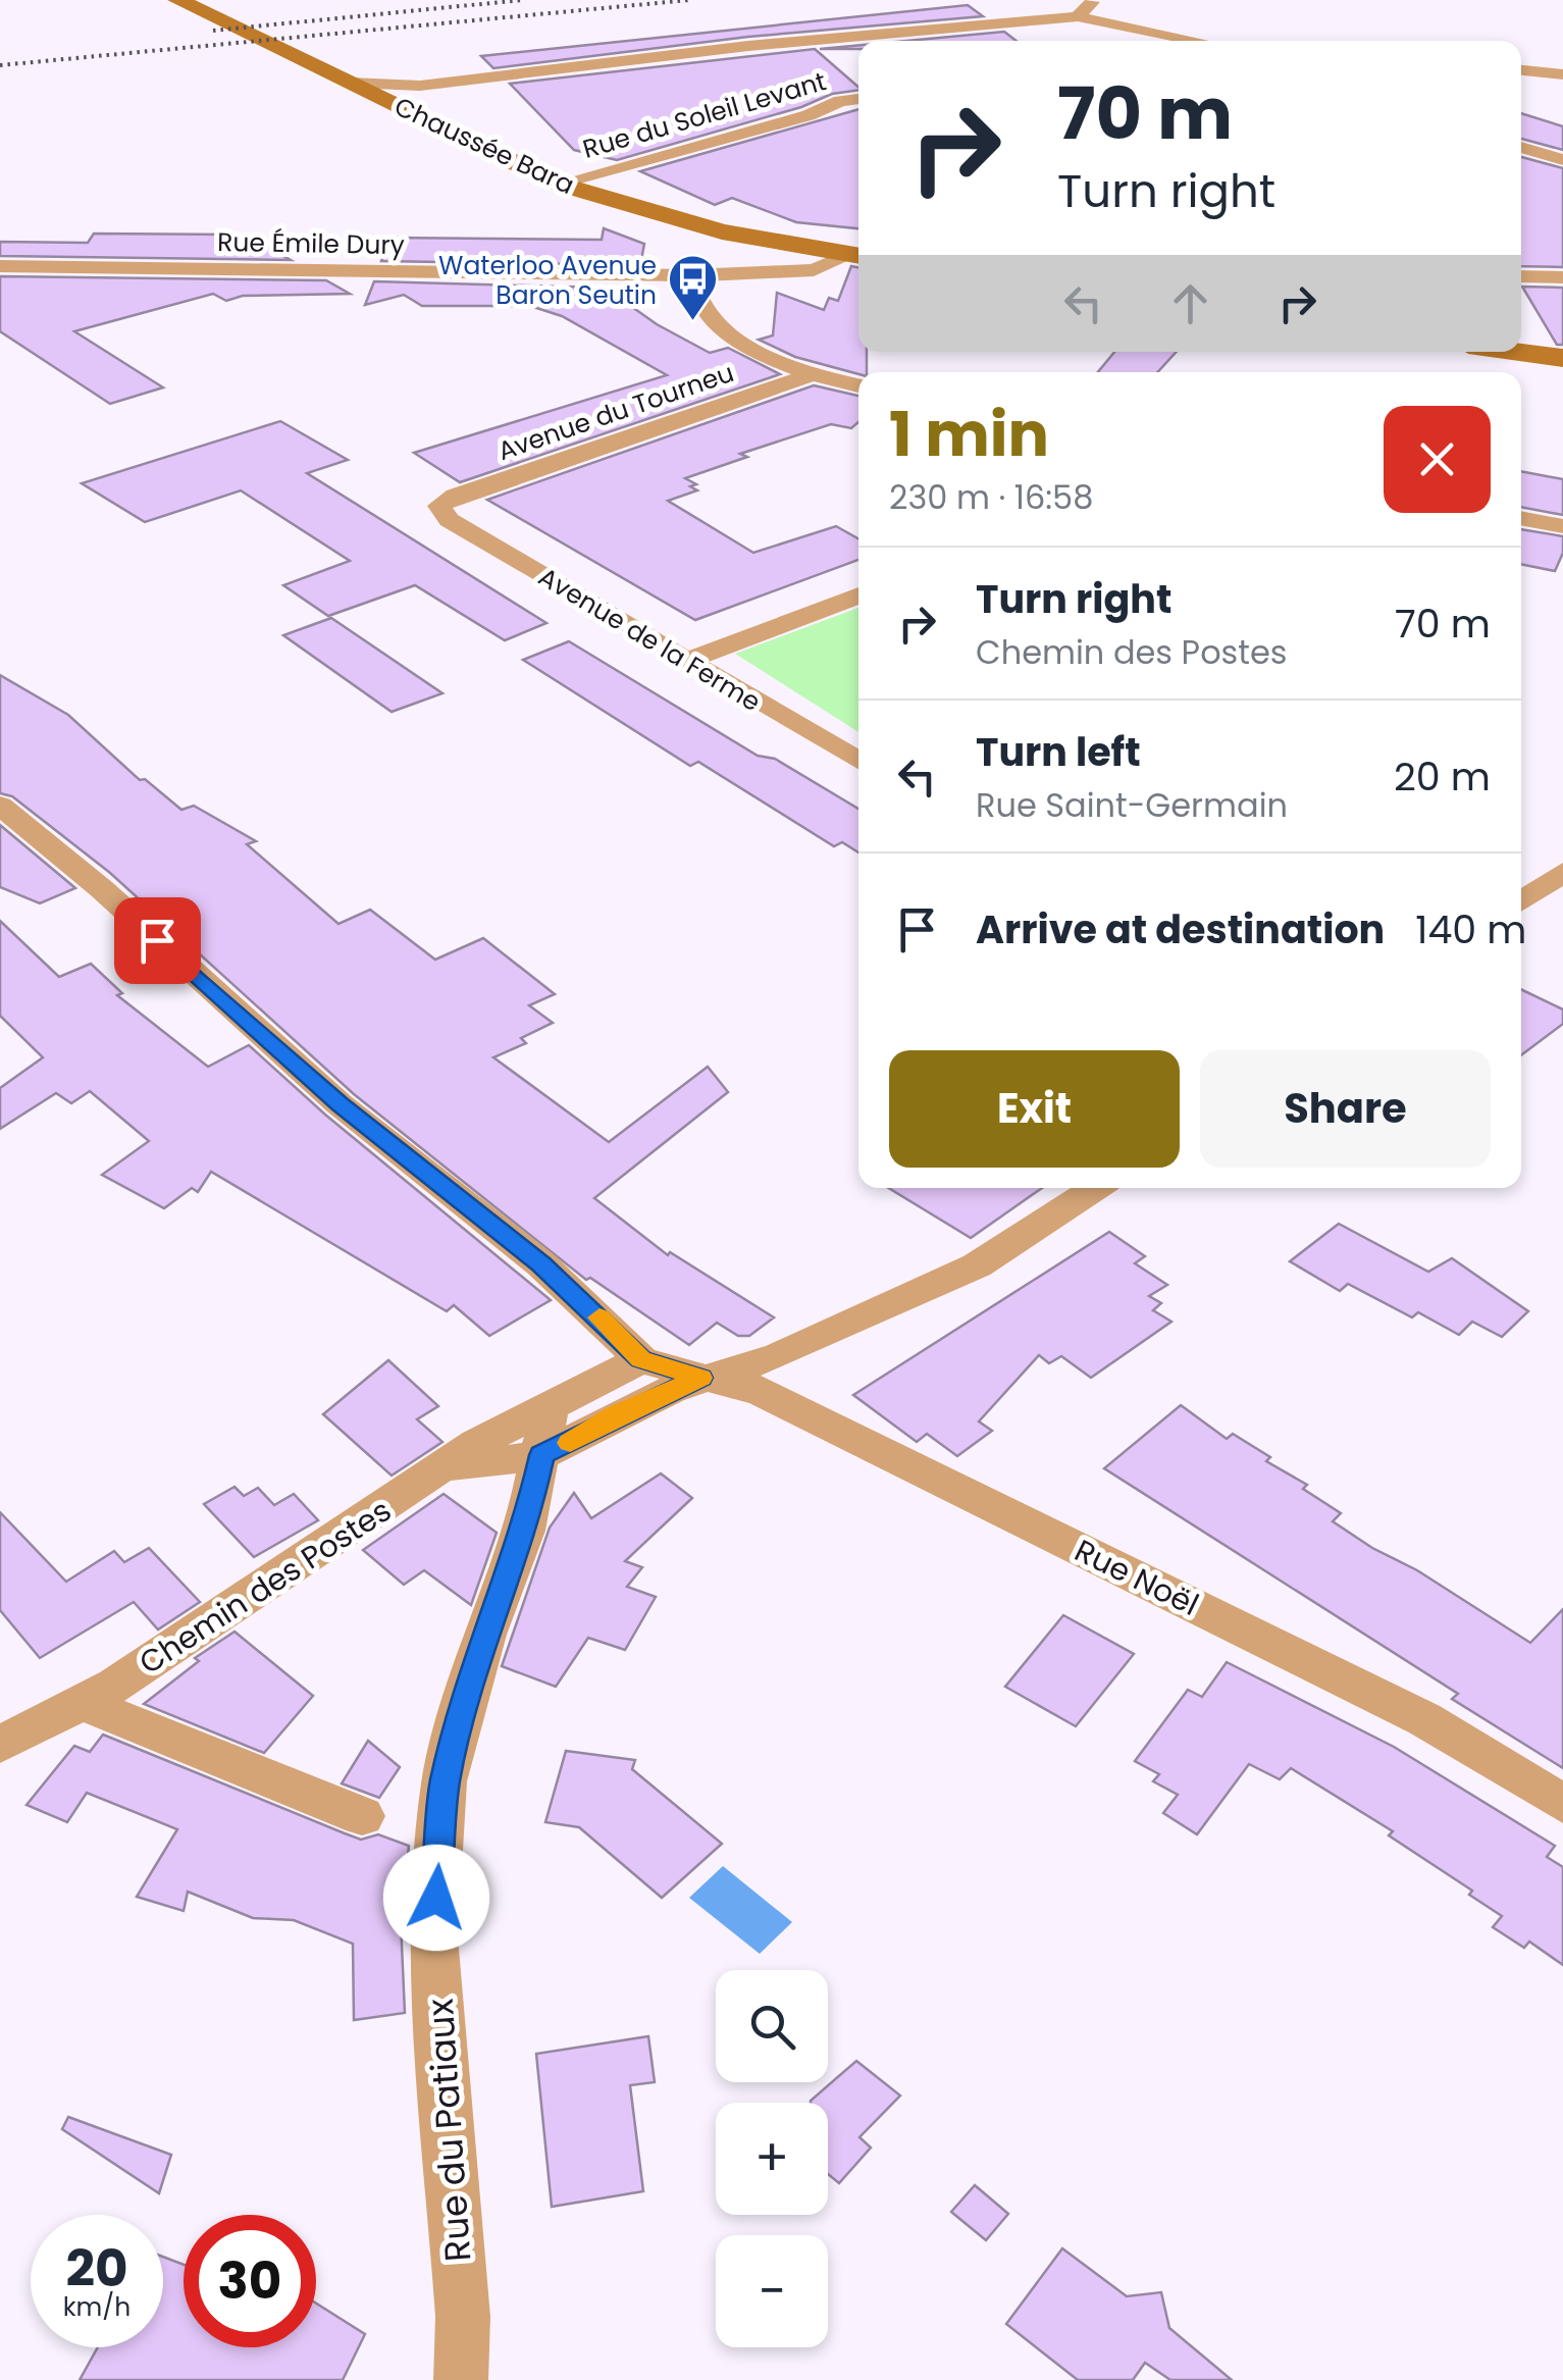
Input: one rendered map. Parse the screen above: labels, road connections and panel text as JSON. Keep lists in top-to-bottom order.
{
  "streets": {
    "main road": ["Chaussée Bara"],
    "street": [
      "Rue du Soleil Levant",
      "Rue Émile Dury",
      "Avenue du Tourneu",
      "Avenue de la Ferme",
      "Rue Noël",
      "Chemin des Postes",
      "Rue du Patiaux"
    ]
  },
  "crossings": [
    ["Rue du Soleil Levant", "Chaussée Bara"],
    ["Chaussée Bara", "Rue Émile Dury"],
    ["Avenue du Tourneu", "Avenue de la Ferme"],
    ["Rue Noël", "Chemin des Postes"],
    ["Chemin des Postes", "Rue du Patiaux"]
  ],
  "places": {
    "bus stop": ["Waterloo Avenue Baron Seutin"]
  },
  "page": {
    "turn": ["70 m", "Turn right"],
    "heading": ["1 min", "230 m · 16:58"],
    "list": [
      {
        "name": "Turn right",
        "note": "Chemin des Postes",
        "value": "70 m"
      },
      {
        "name": "Turn left",
        "note": "Rue Saint-Germain",
        "value": "20 m"
      },
      {
        "name": "Arrive at destination",
        "value": "140 m"
      }
    ],
    "buttons": ["Exit", "Share"],
    "map_buttons": ["+", "−"],
    "speed": "20 km/h",
    "limit": "30"
  }
}
